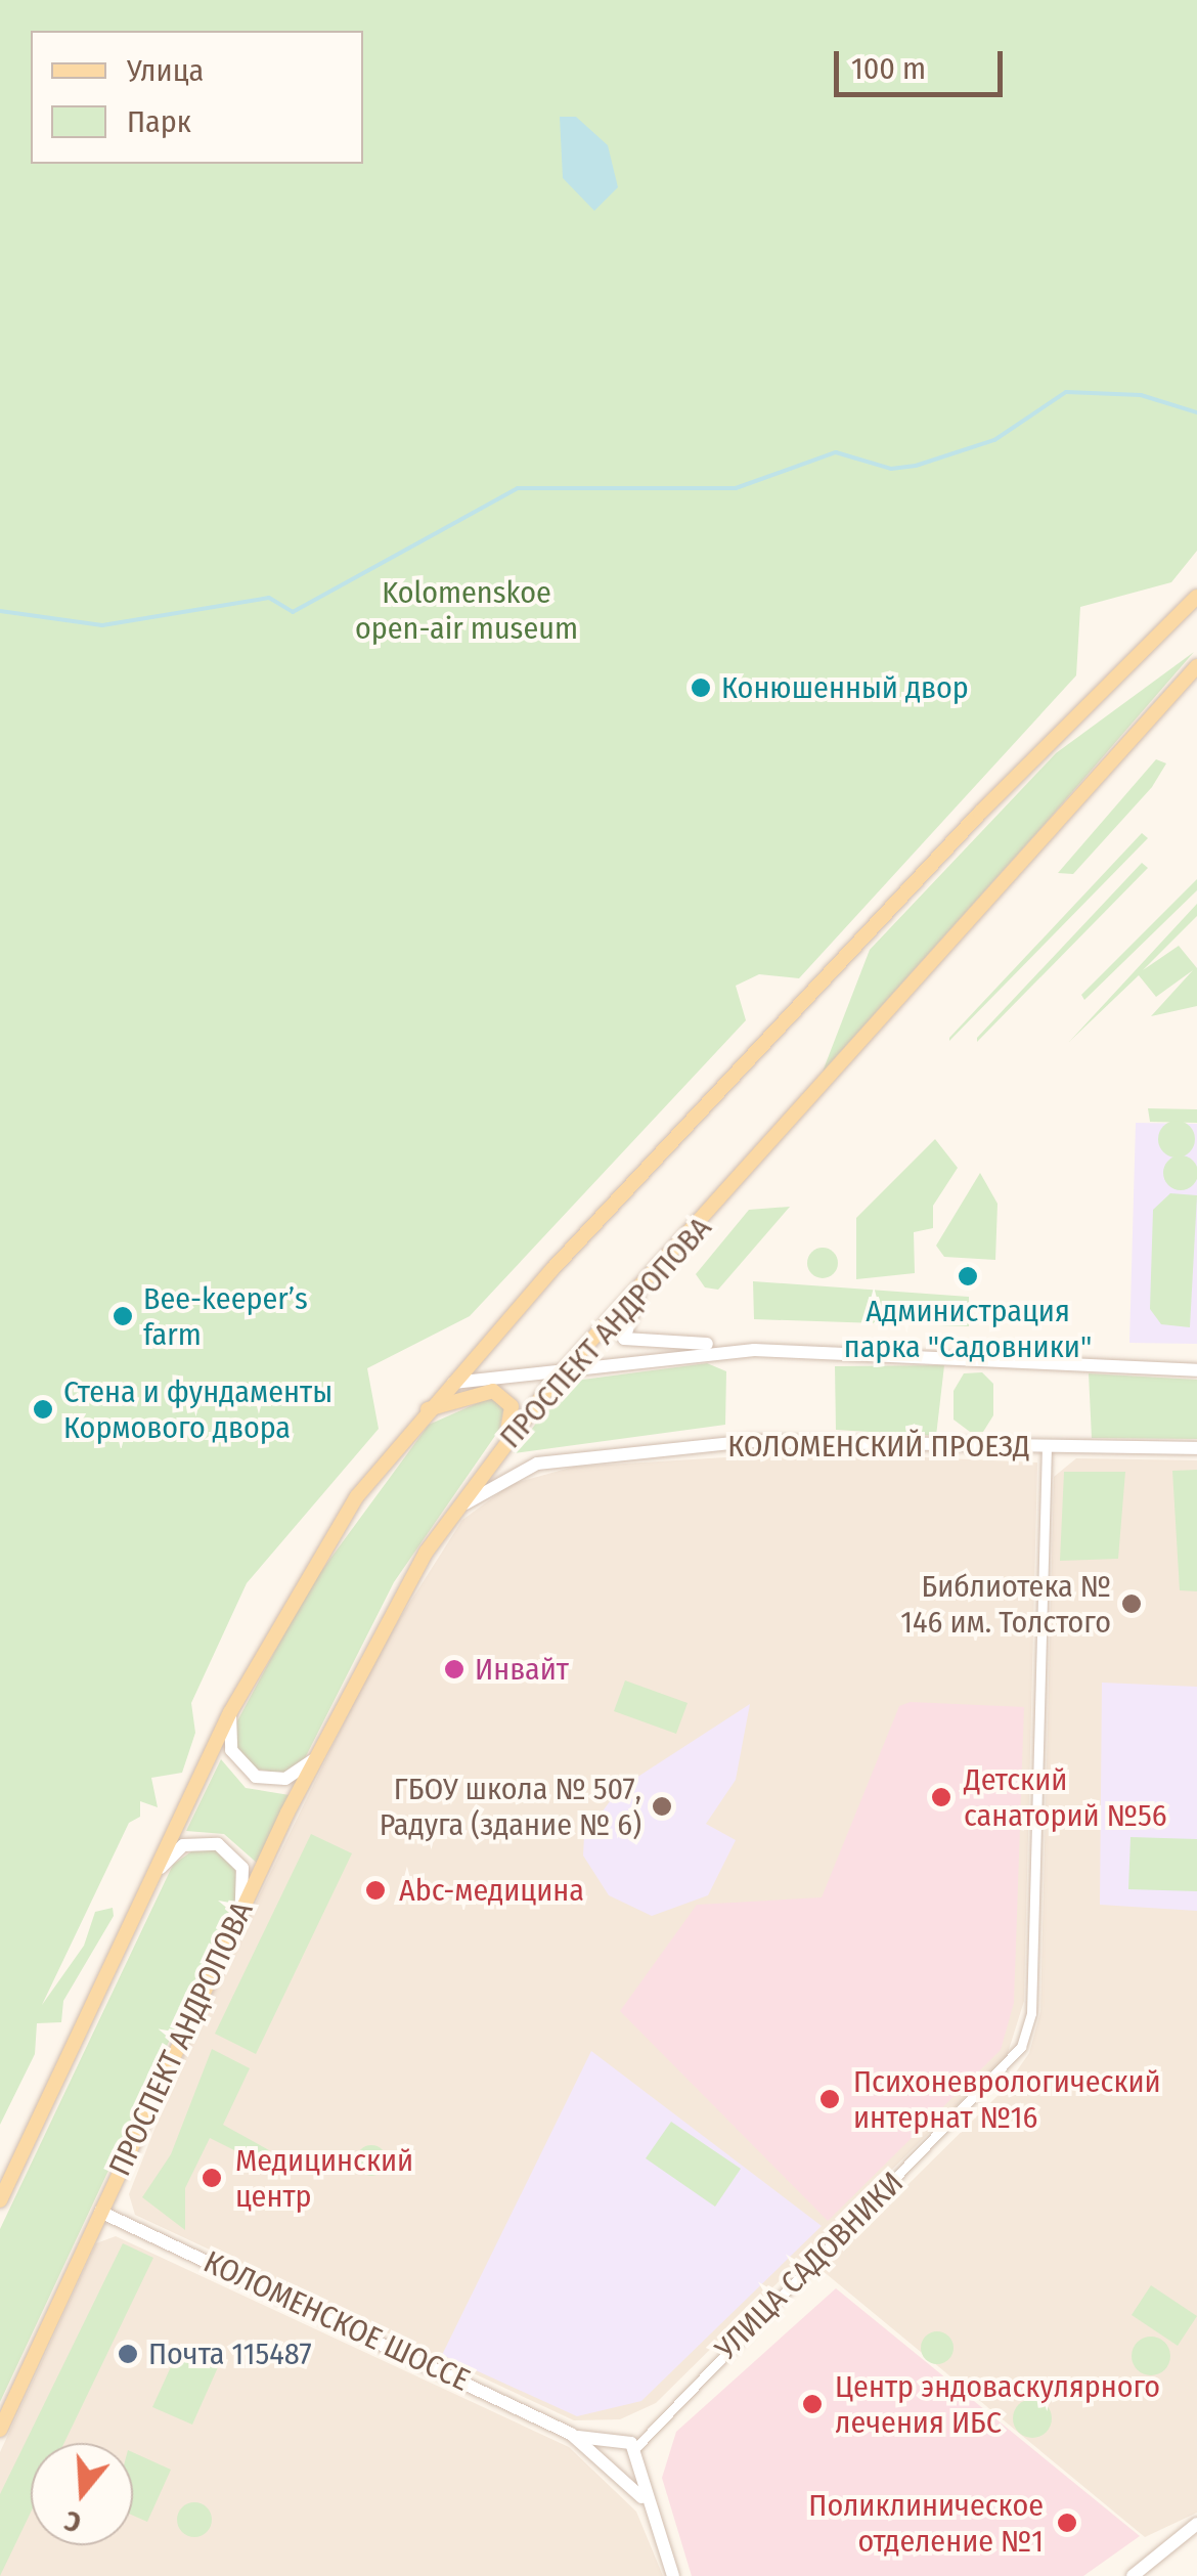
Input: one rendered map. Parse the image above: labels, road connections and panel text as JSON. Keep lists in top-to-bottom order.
{
  "streets": {
    "main road": ["ПРОСПЕКТ АНДРОПОВА", "КОЛОМЕНСКИЙ ПРОЕЗД", "КОЛОМЕНСКОЕ ШОССЕ"],
    "street": ["УЛИЦА САДОВНИКИ"]
  },
  "crossings": [
    ["ПРОСПЕКТ АНДРОПОВА", "КОЛОМЕНСКИЙ ПРОЕЗД"],
    ["ПРОСПЕКТ АНДРОПОВА", "КОЛОМЕНСКОЕ ШОССЕ"],
    ["КОЛОМЕНСКИЙ ПРОЕЗД", "УЛИЦА САДОВНИКИ"],
    ["УЛИЦА САДОВНИКИ", "КОЛОМЕНСКОЕ ШОССЕ"]
  ],
  "parks": ["Kolomenskoe open-air museum"],
  "places": [
    "Конюшенный двор",
    "Администрация парка \"Садовники\"",
    "Bee-keeper’s farm",
    "Стена и фундаменты Кормового двора",
    "Библиотека № 146 им. Толстого",
    "Инвайт",
    "Детский санаторий №56",
    "ГБОУ школа № 507, Радуга (здание № 6)",
    "Abc-медицина",
    "Психоневрологический интернат №16",
    "Медицинский центр",
    "Почта 115487",
    "Центр эндоваскулярного лечения ИБС",
    "Поликлиническое отделение №1"
  ],
  "legend": ["Улица", "Парк"],
  "scale_bar": "100 m",
  "north": "bottom"
}
